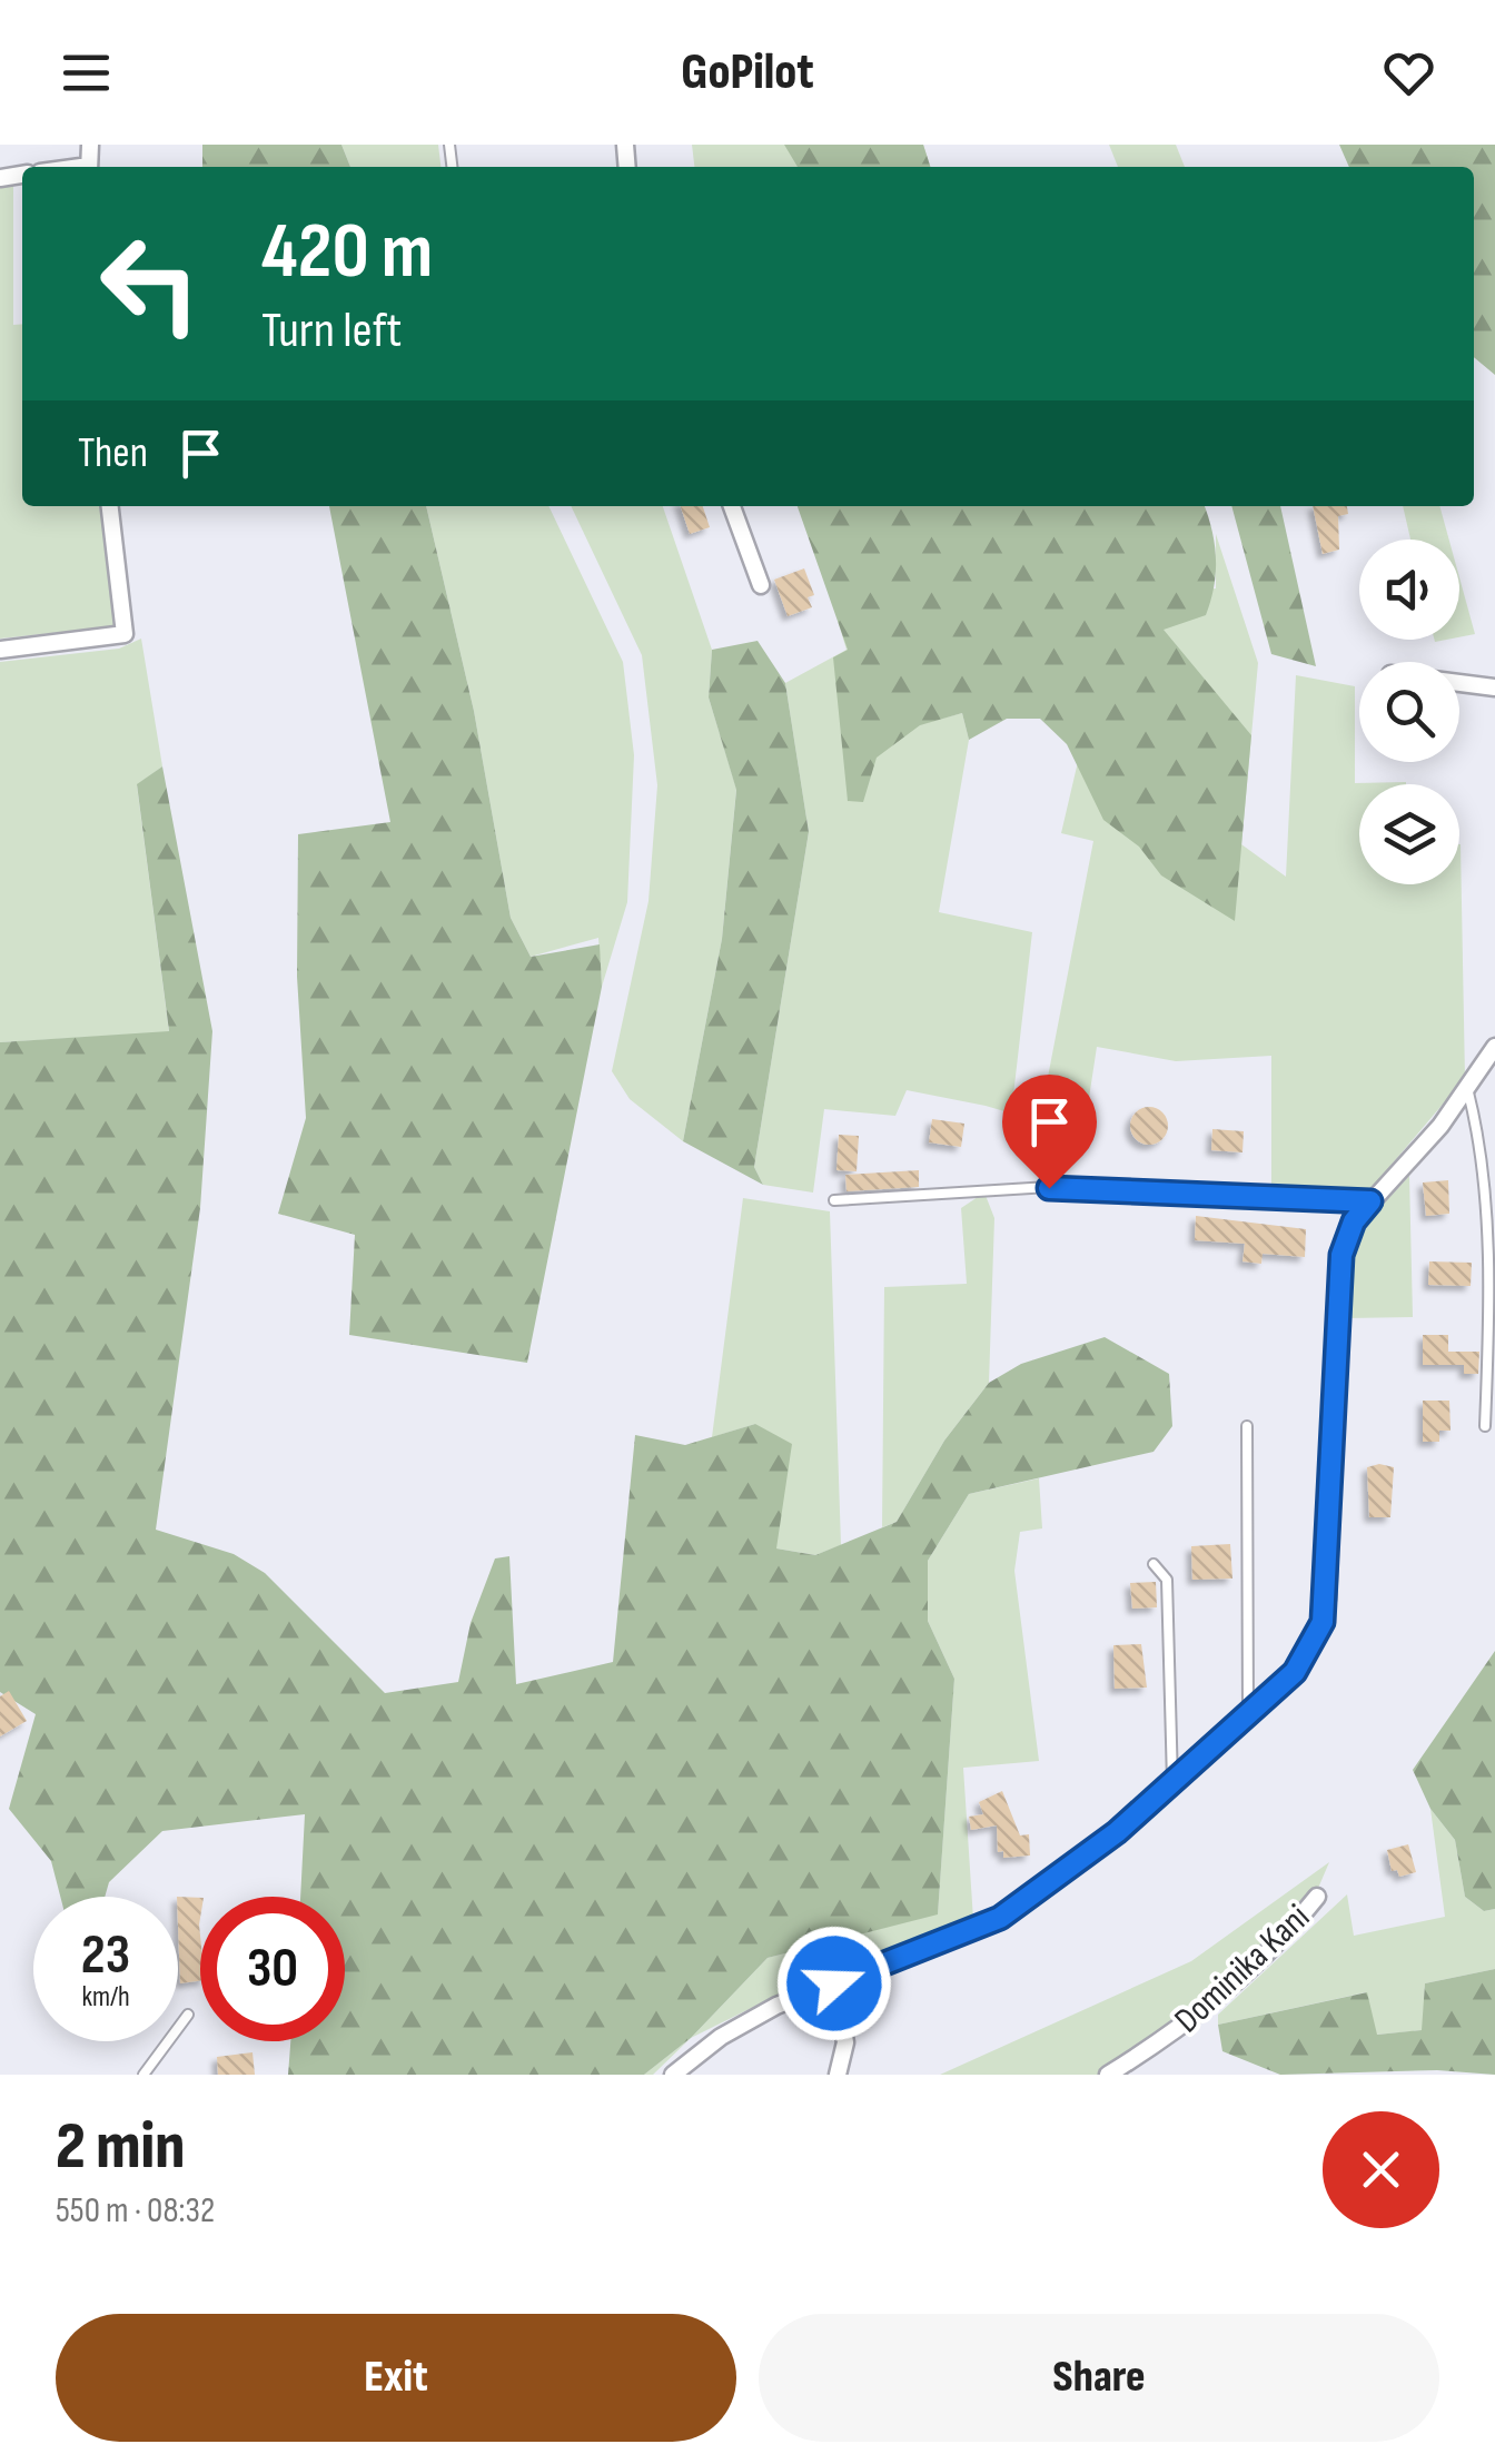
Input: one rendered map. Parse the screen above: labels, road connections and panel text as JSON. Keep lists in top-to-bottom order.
{
  "streets": {
    "street": ["Dominika Kani"]
  },
  "page": {
    "header": "GoPilot",
    "turn": ["420 m", "Turn left"],
    "then": "Then",
    "speed": "23 km/h",
    "limit": "30",
    "heading": ["2 min", "550 m · 08:32"],
    "buttons": ["Exit", "Share"]
  }
}
